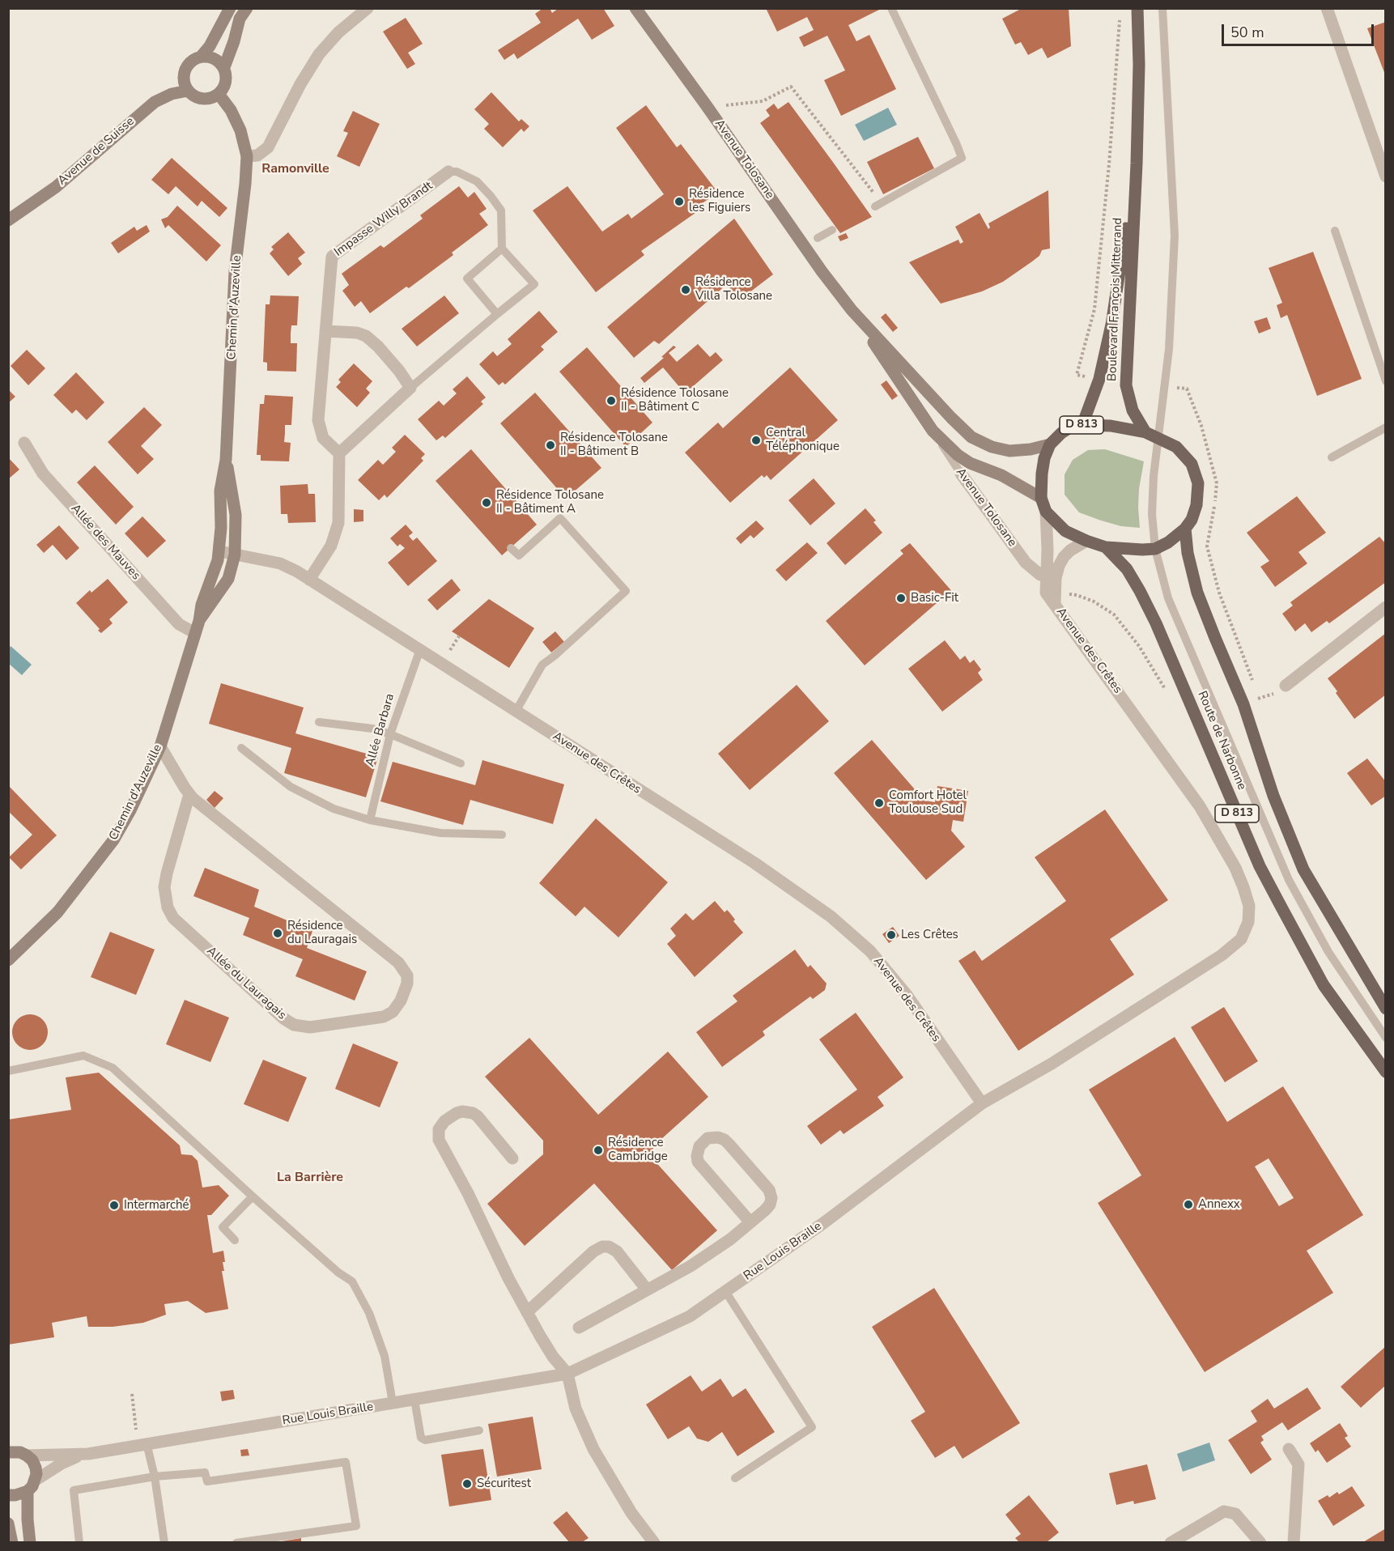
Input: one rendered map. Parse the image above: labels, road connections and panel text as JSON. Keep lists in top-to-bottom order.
{
  "streets": {
    "main road": ["Boulevard François Mitterrand", "D 813", "Route de Narbonne"],
    "street": [
      "Avenue de Suisse",
      "Avenue Tolosane",
      "Impasse Willy Brandt",
      "Chemin d'Auzeville",
      "Allée des Mauves",
      "Avenue des Crêtes",
      "Allée du Lauragais",
      "Rue Louis Braille"
    ],
    "lane": ["Allée Barbara"]
  },
  "crossings": [
    ["Avenue de Suisse", "Chemin d'Auzeville"],
    ["Avenue Tolosane", "Boulevard François Mitterrand"],
    ["Avenue Tolosane", "D 813"],
    ["Avenue Tolosane", "Avenue des Crêtes"],
    ["Avenue Tolosane", "Route de Narbonne"],
    ["Boulevard François Mitterrand", "D 813"],
    ["Boulevard François Mitterrand", "Avenue des Crêtes"],
    ["Boulevard François Mitterrand", "Route de Narbonne"],
    ["Chemin d'Auzeville", "Allée des Mauves"],
    ["Chemin d'Auzeville", "Avenue des Crêtes"],
    ["Chemin d'Auzeville", "Allée du Lauragais"],
    ["D 813", "Avenue des Crêtes"],
    ["D 813", "Route de Narbonne"],
    ["Avenue des Crêtes", "Allée Barbara"],
    ["Avenue des Crêtes", "Route de Narbonne"],
    ["Avenue des Crêtes", "Rue Louis Braille"]
  ],
  "districts": ["Ramonville", "La Barrière"],
  "places": [
    "Résidence les Figuiers",
    "Résidence Villa Tolosane",
    "Résidence Tolosane II - Bâtiment C",
    "Central Téléphonique",
    "Résidence Tolosane II - Bâtiment B",
    "Résidence Tolosane II - Bâtiment A",
    "Basic-Fit",
    "Comfort Hotel Toulouse Sud",
    "Résidence du Lauragais",
    "Les Crêtes",
    "Résidence Cambridge",
    "Annexx",
    "Intermarché",
    "Sécuritest"
  ],
  "scale_bar": "50 m"
}
